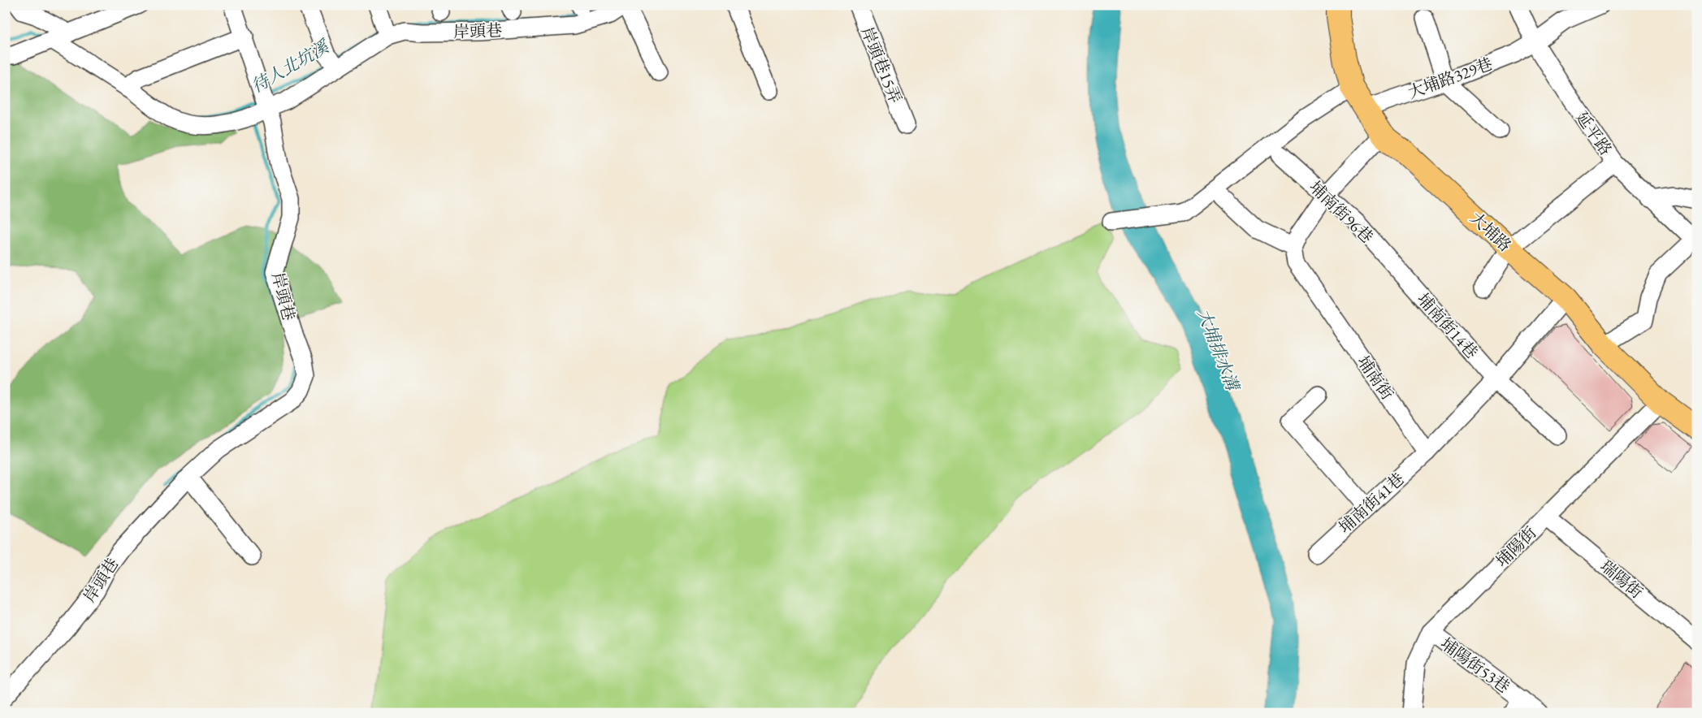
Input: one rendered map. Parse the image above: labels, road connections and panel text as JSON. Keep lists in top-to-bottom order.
{
  "streets": {
    "main road": ["大埔路"],
    "street": [
      "岸頭巷",
      "岸頭巷15弄",
      "大埔路329巷",
      "延平路",
      "埔南街96巷",
      "埔南街14巷",
      "埔南街",
      "埔南街41巷",
      "埔陽街",
      "瑞陽街",
      "埔陽街53巷"
    ]
  },
  "crossings": [
    ["大埔路329巷", "延平路"],
    ["大埔路329巷", "大埔路"],
    ["埔南街96巷", "埔南街14巷"],
    ["大埔路", "埔陽街"],
    ["埔南街", "埔南街41巷"],
    ["埔陽街", "瑞陽街"],
    ["埔陽街", "埔陽街53巷"]
  ],
  "water": ["待人北坑溪", "大埔排水溝"]
}
